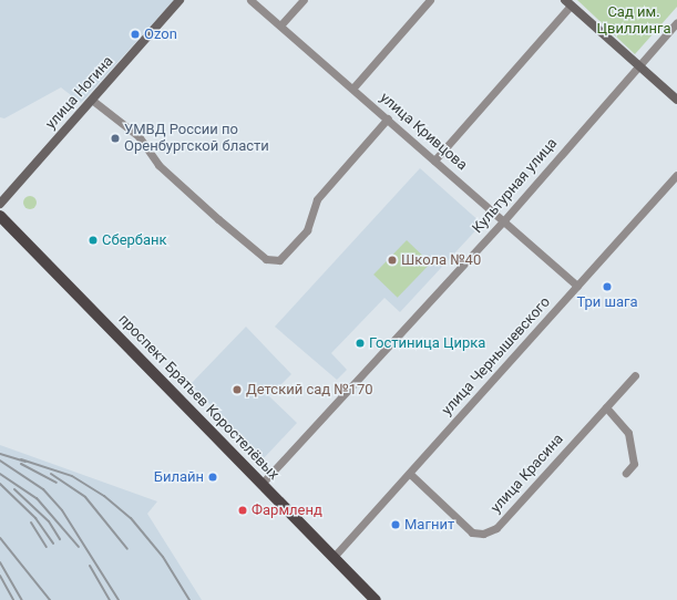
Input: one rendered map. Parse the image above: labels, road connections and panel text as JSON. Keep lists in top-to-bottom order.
{
  "streets": {
    "main road": ["проспект Братьев Коростелёвых"],
    "street": [
      "улица Ногина",
      "улица Кривцова",
      "Культурная улица",
      "улица Чернышевского",
      "улица Красина"
    ]
  },
  "crossings": [
    ["улица Кривцова", "Культурная улица"],
    ["улица Кривцова", "улица Чернышевского"],
    ["Культурная улица", "проспект Братьев Коростелёвых"],
    ["улица Чернышевского", "проспект Братьев Коростелёвых"],
    ["улица Чернышевского", "улица Красина"]
  ],
  "parks": ["Сад им. Цвиллинга"],
  "places": [
    "Ozon",
    "УМВД России по Оренбургской бласти",
    "Сбербанк",
    "Школа №40",
    "Три шага",
    "Гостиница Цирка",
    "Детский сад №170",
    "Билайн",
    "Фармленд",
    "Магнит"
  ]
}
